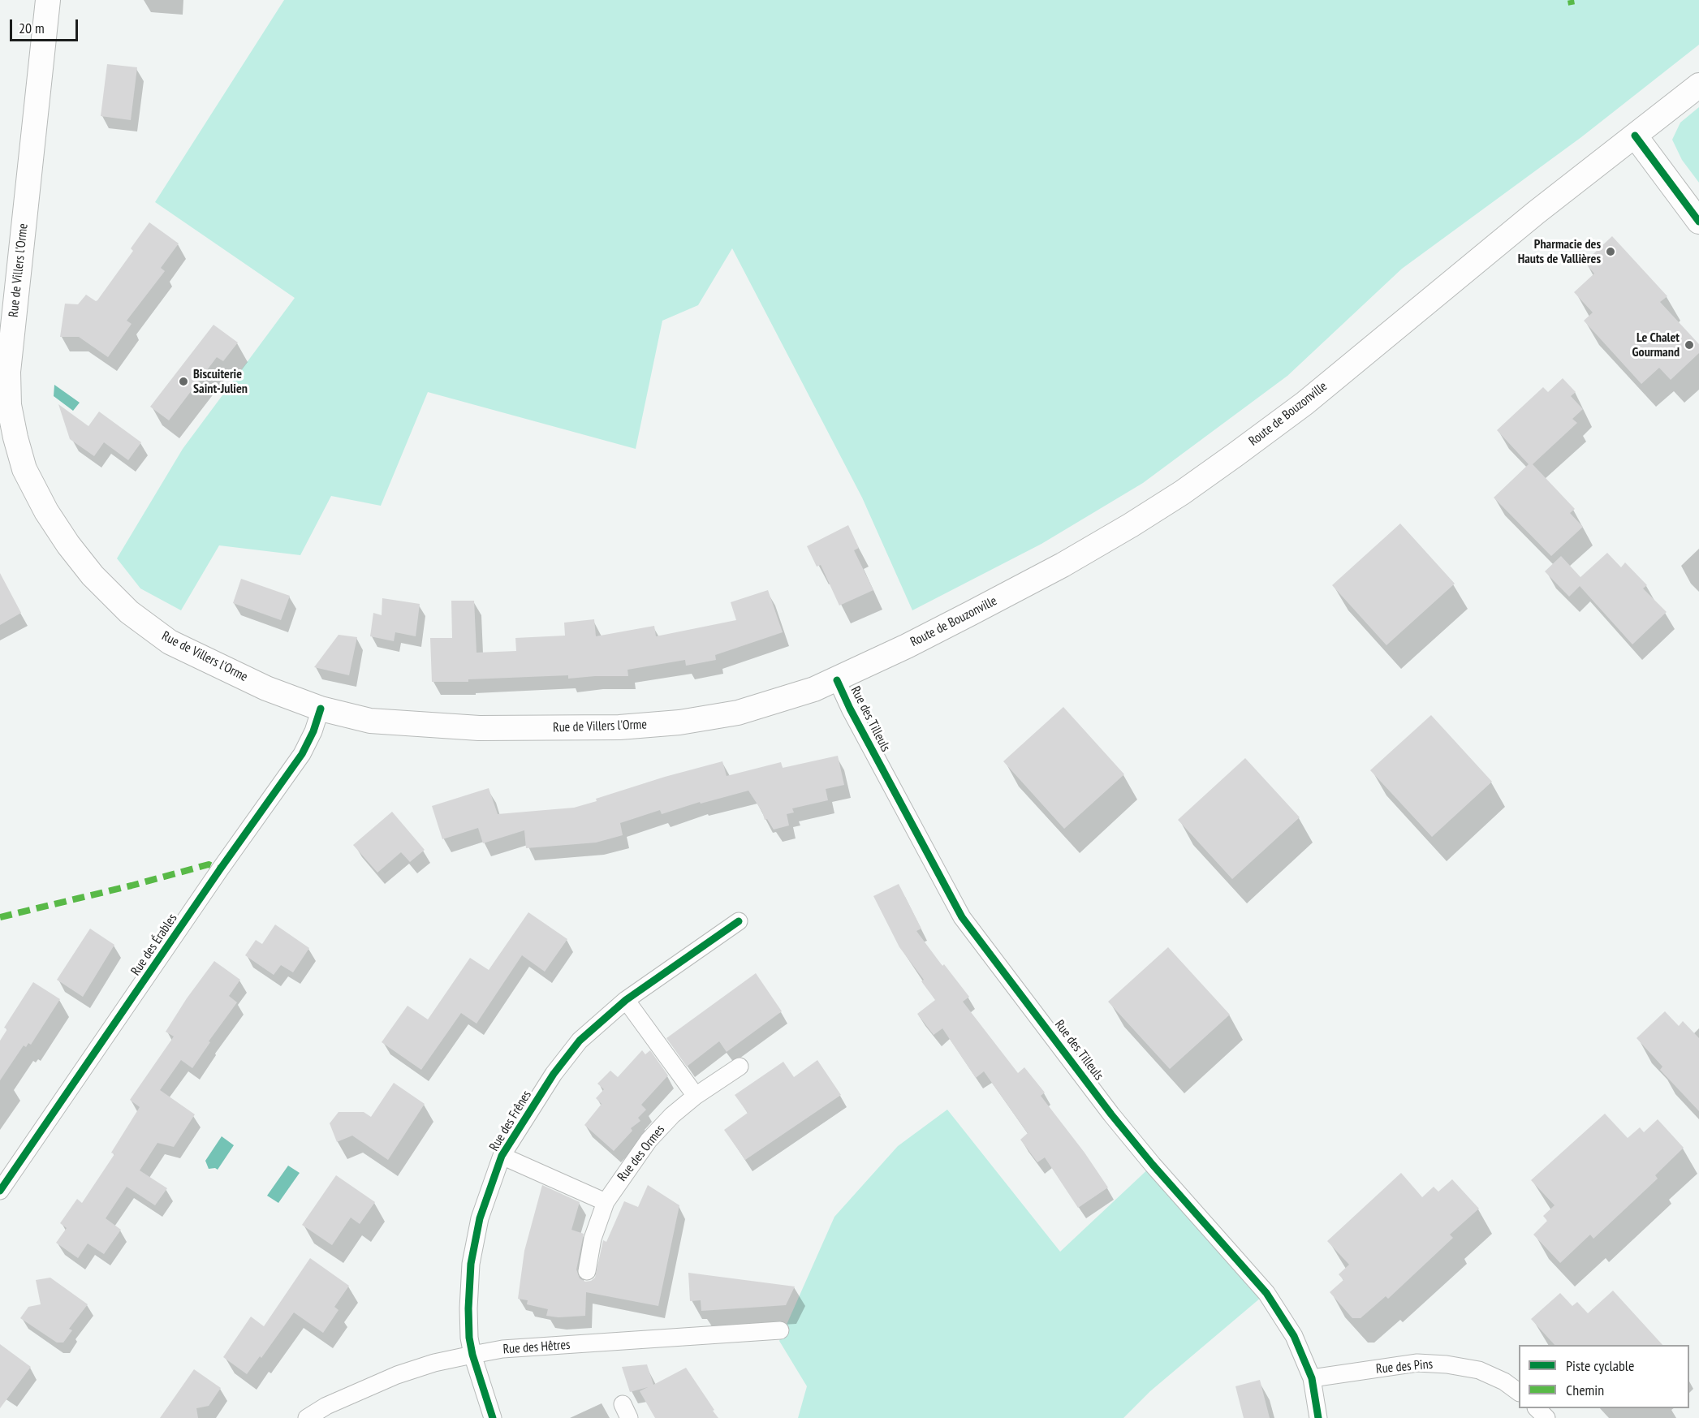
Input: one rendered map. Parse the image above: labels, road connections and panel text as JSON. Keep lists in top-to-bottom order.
{
  "streets": {
    "main road": ["Rue de Villers l'Orme", "Route de Bouzonville"],
    "street": [
      "Rue des Tilleuls",
      "Rue des Érables",
      "Rue des Frênes",
      "Rue des Ormes",
      "Rue des Hêtres",
      "Rue des Pins"
    ]
  },
  "crossings": [
    ["Rue de Villers l'Orme", "Route de Bouzonville"],
    ["Rue de Villers l'Orme", "Rue des Tilleuls"],
    ["Rue de Villers l'Orme", "Rue des Érables"],
    ["Route de Bouzonville", "Rue des Tilleuls"],
    ["Rue des Tilleuls", "Rue des Pins"],
    ["Rue des Frênes", "Rue des Hêtres"]
  ],
  "places": ["Pharmacie des Hauts de Vallières", "Le Chalet Gourmand", "Biscuiterie Saint-Julien"],
  "legend": ["Piste cyclable", "Chemin"],
  "scale_bar": "20 m"
}
